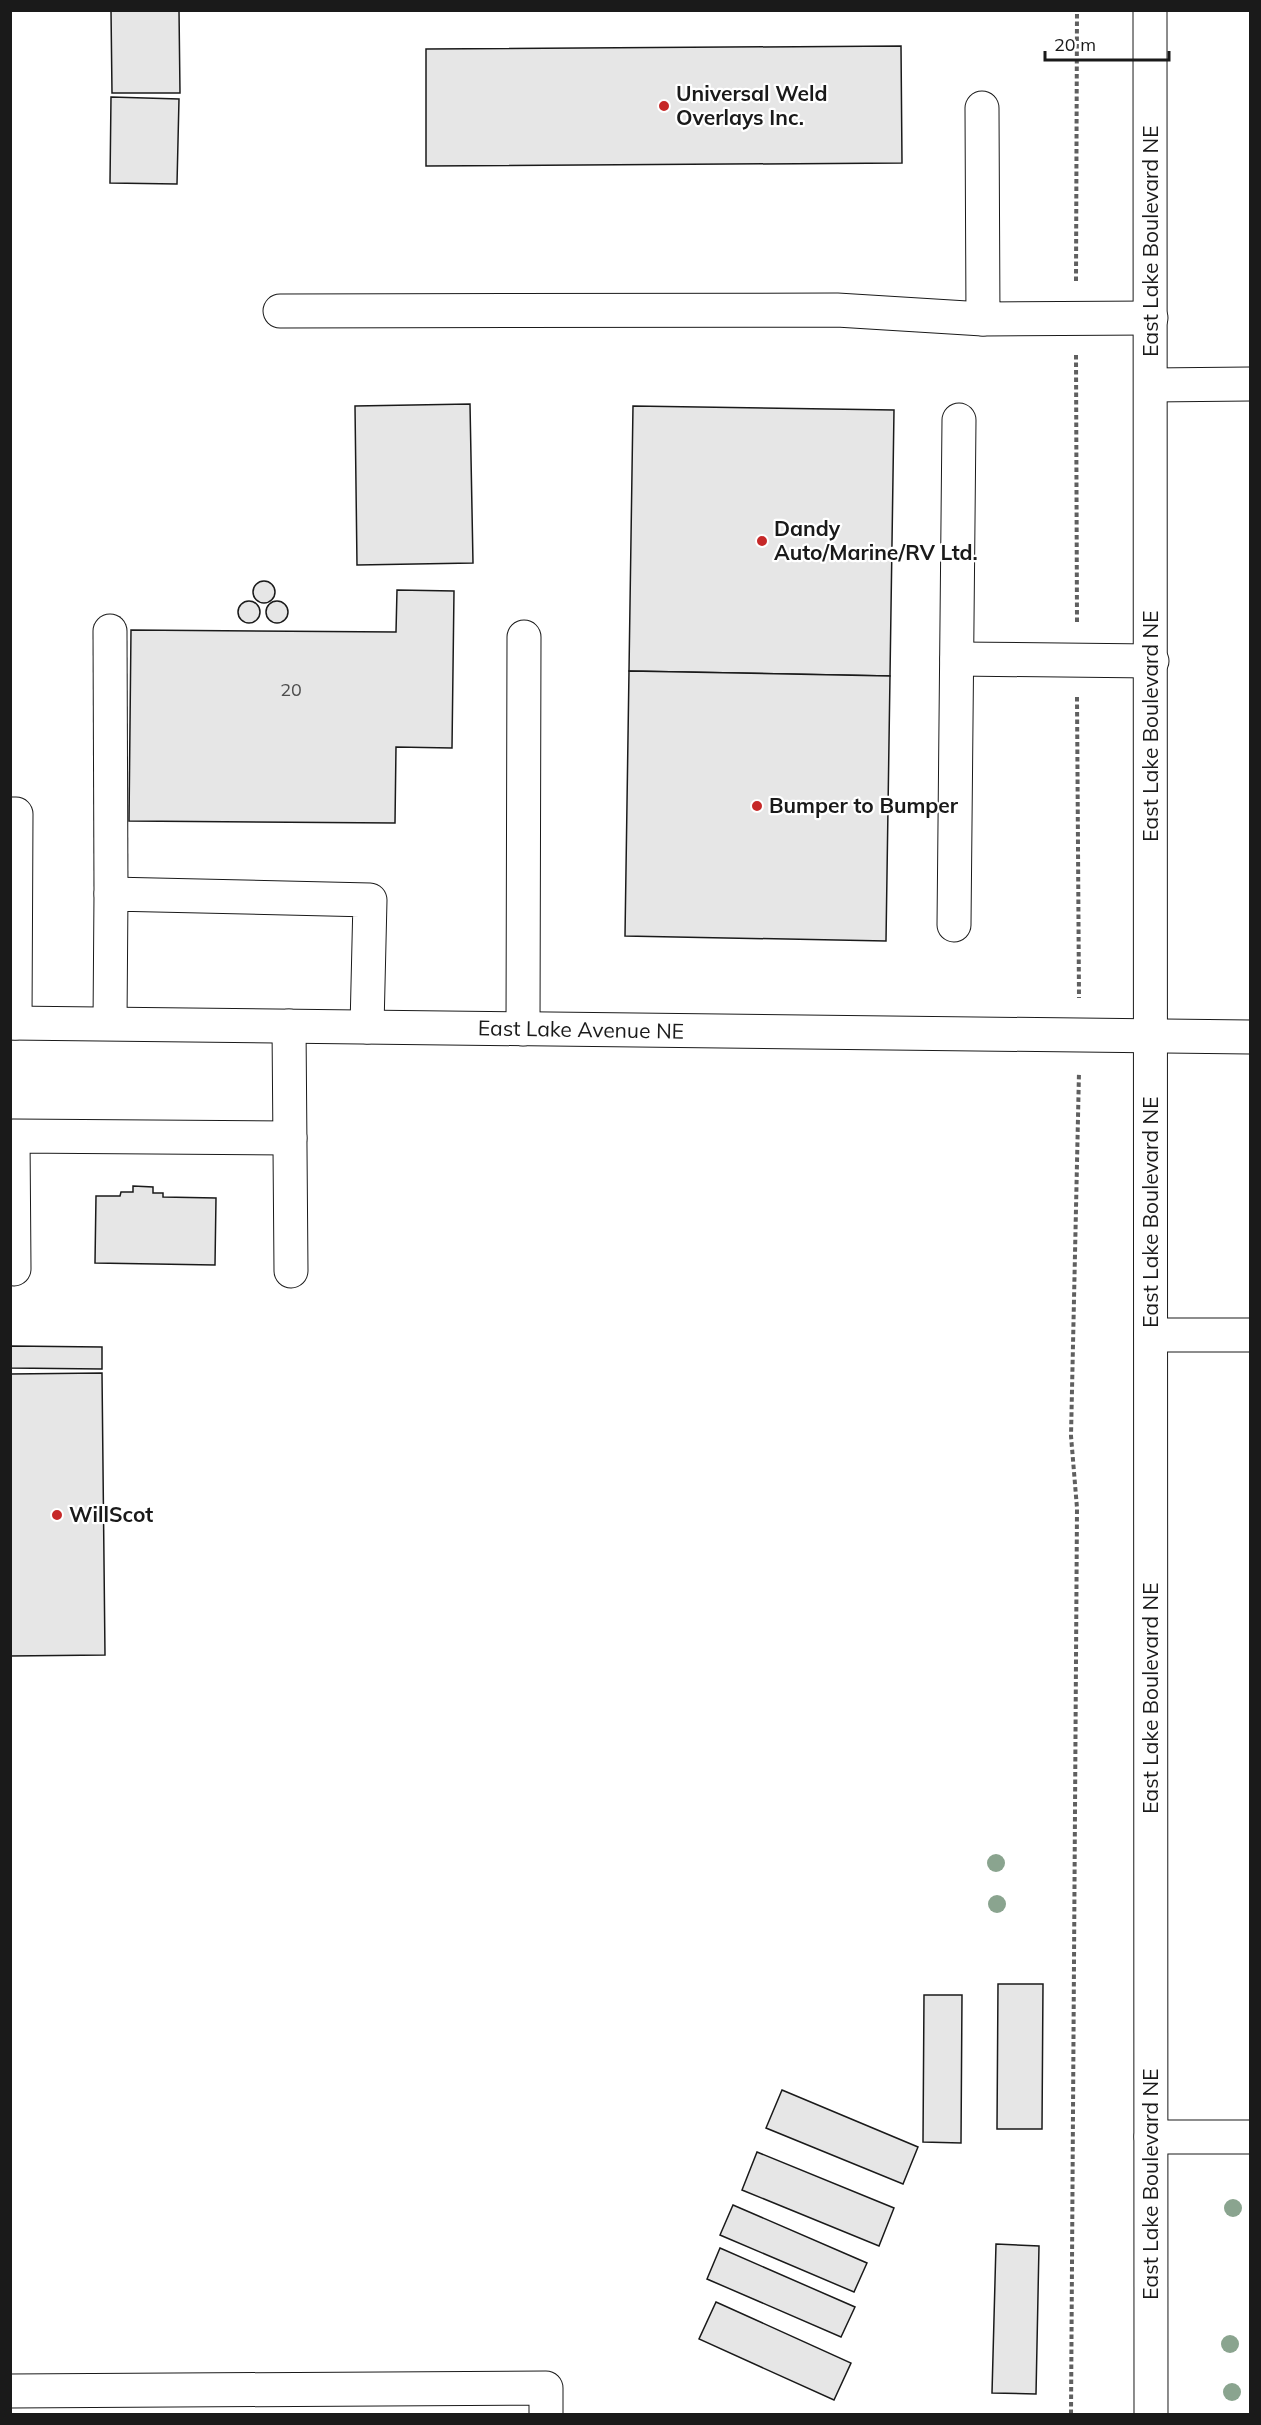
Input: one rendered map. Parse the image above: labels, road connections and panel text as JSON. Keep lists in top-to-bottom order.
{
  "streets": {
    "main road": ["East Lake Boulevard NE", "East Lake Avenue NE"]
  },
  "crossings": [
    ["East Lake Boulevard NE", "East Lake Avenue NE"]
  ],
  "places": [
    "Universal Weld Overlays Inc.",
    "Dandy Auto/Marine/RV Ltd.",
    "Bumper to Bumper",
    "WillScot"
  ],
  "house_numbers": ["20"],
  "scale_bar": "20 m"
}
